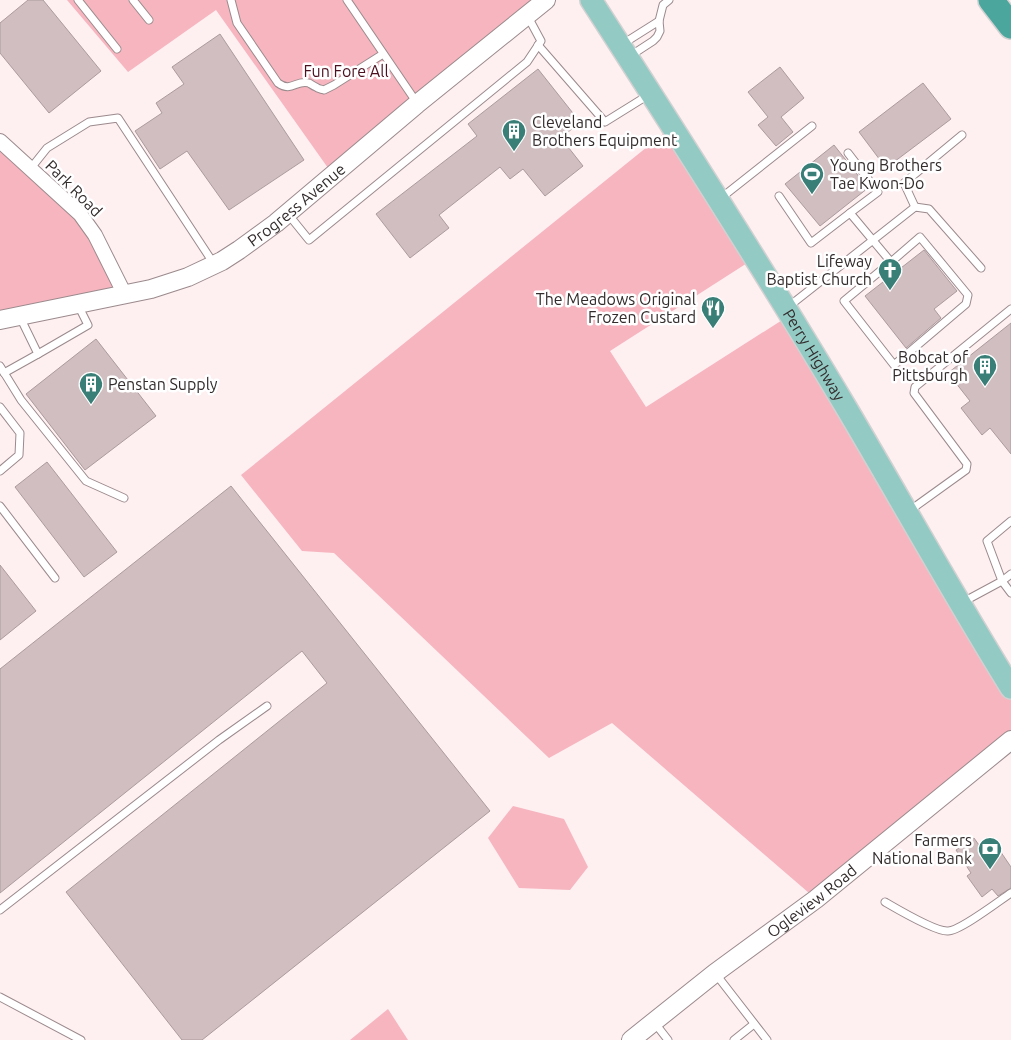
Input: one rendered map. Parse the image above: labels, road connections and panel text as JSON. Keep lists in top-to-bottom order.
{
  "streets": {
    "main road": ["Perry Highway"],
    "street": ["Park Road", "Progress Avenue", "Ogleview Road"]
  },
  "crossings": [
    ["Park Road", "Progress Avenue"]
  ],
  "parks": ["Fun Fore All"],
  "places": {
    "building": ["Cleveland Brothers Equipment", "Bobcat of Pittsburgh", "Penstan Supply"],
    "sports": ["Young Brothers Tae Kwon-Do"],
    "church": ["Lifeway Baptist Church"],
    "restaurant": ["The Meadows Original Frozen Custard"],
    "bank": ["Farmers National Bank"]
  }
}
